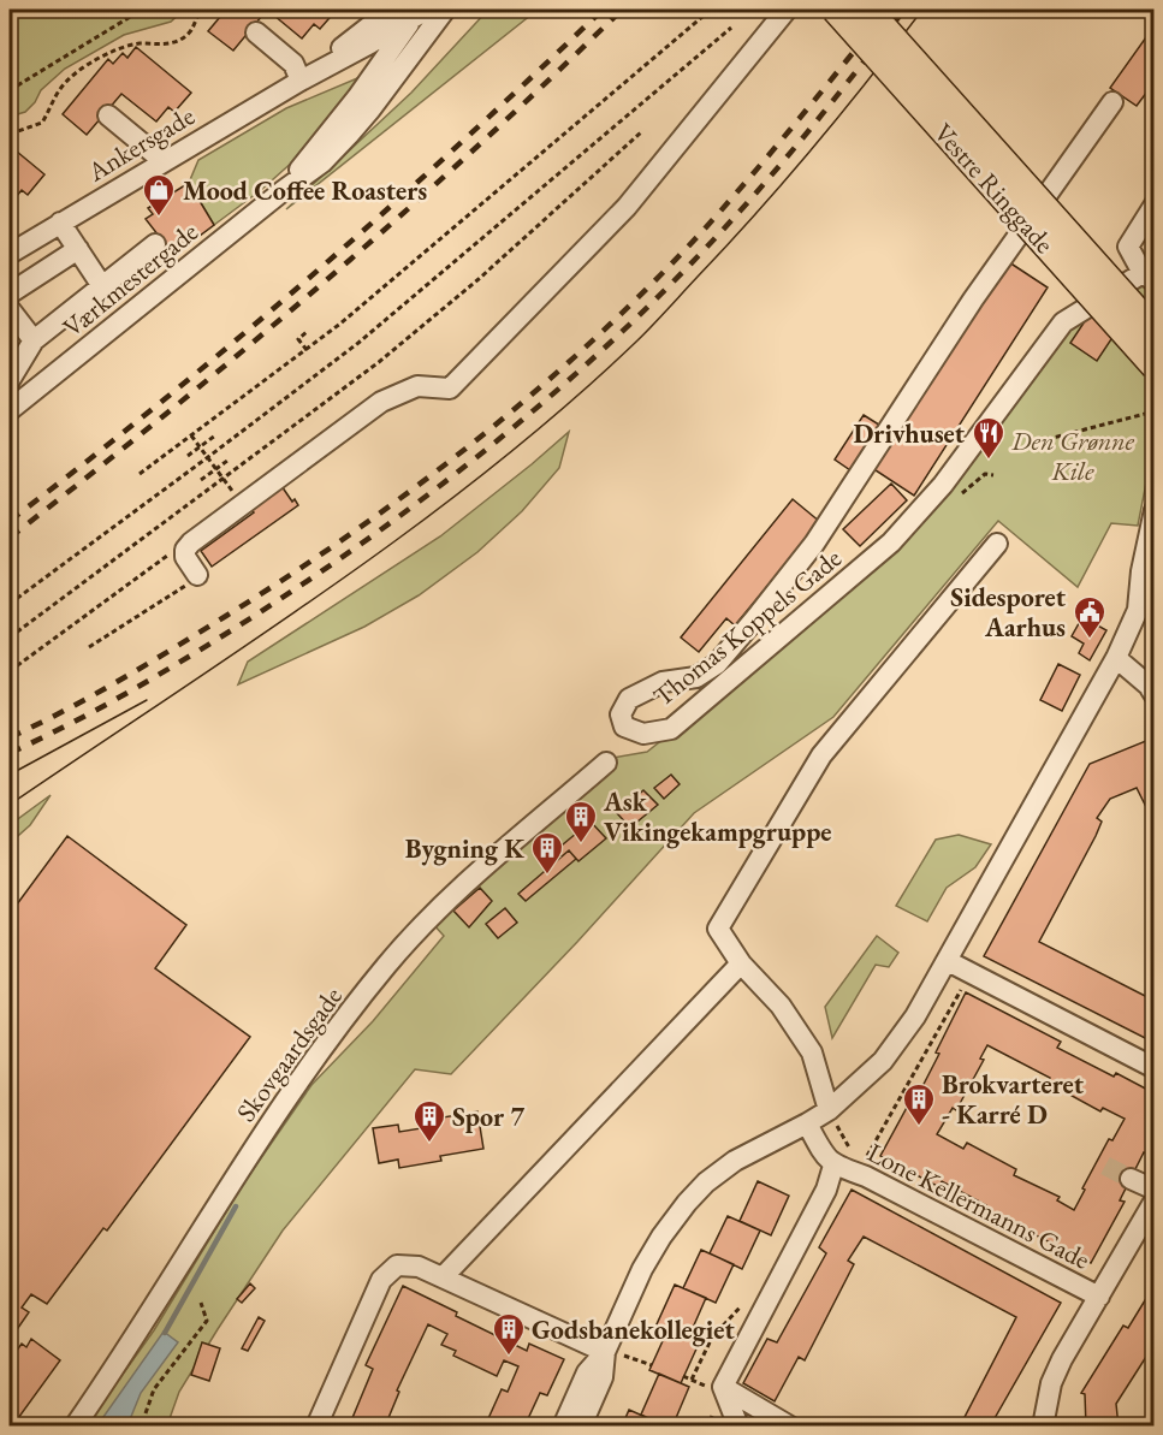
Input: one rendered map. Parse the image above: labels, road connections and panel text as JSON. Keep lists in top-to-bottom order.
{
  "streets": {
    "main road": ["Vestre Ringgade"],
    "street": [
      "Ankersgade",
      "Værkmestergade",
      "Thomas Koppels Gade",
      "Skovgaardsgade",
      "Lone Kellermanns Gade"
    ]
  },
  "crossings": [
    ["Ankersgade", "Værkmestergade"]
  ],
  "parks": ["Den Grønne Kile"],
  "places": {
    "shop": ["Mood Coffee Roasters"],
    "restaurant": ["Drivhuset"],
    "public building": ["Sidesporet Aarhus"],
    "building": [
      "Ask Vikingekampgruppe",
      "Bygning K",
      "Brokvarteret - Karré D",
      "Spor 7",
      "Godsbanekollegiet"
    ]
  }
}
